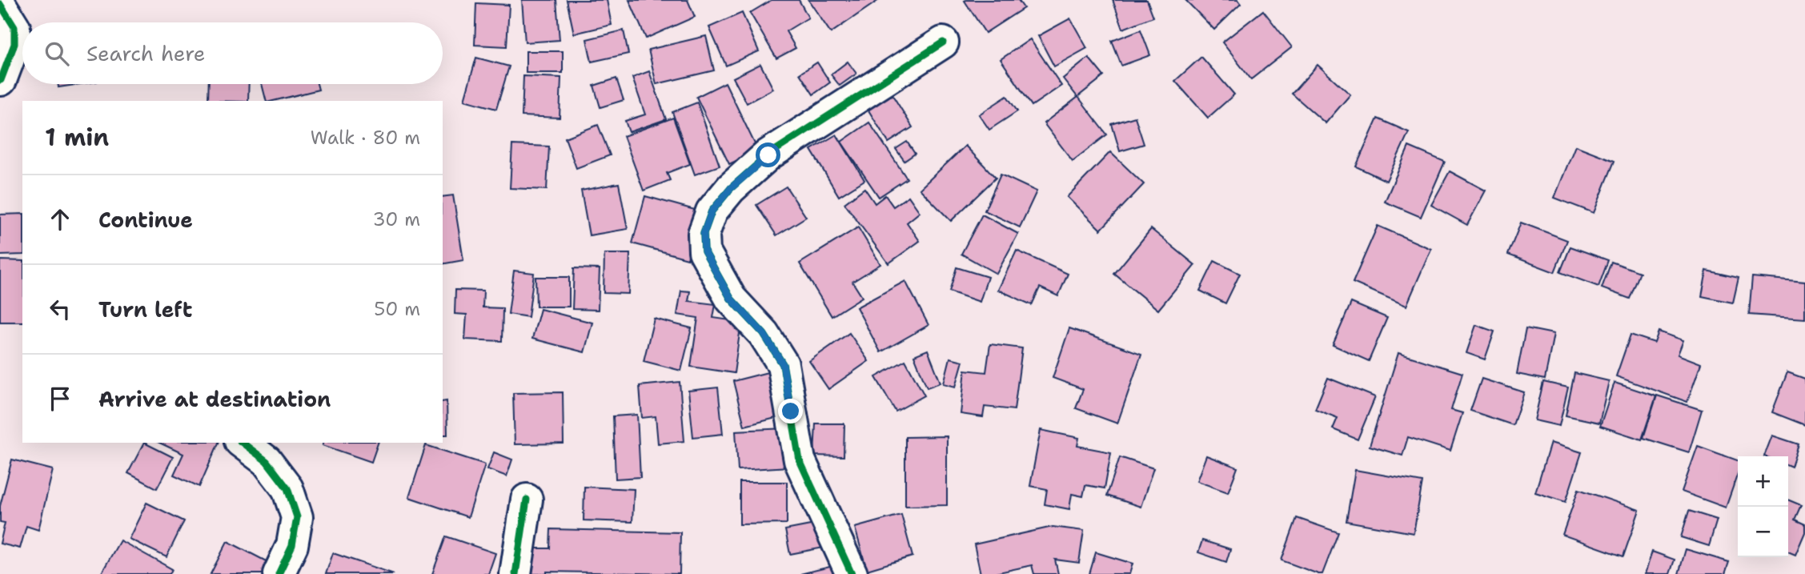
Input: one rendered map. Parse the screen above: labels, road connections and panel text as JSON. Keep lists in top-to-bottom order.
{
  "page": {
    "search": "Search here",
    "heading": ["1 min", "Walk · 80 m"],
    "list": [
      ["Continue", "30 m"],
      ["Turn left", "50 m"],
      "Arrive at destination"
    ],
    "map_buttons": ["+", "−"]
  }
}
